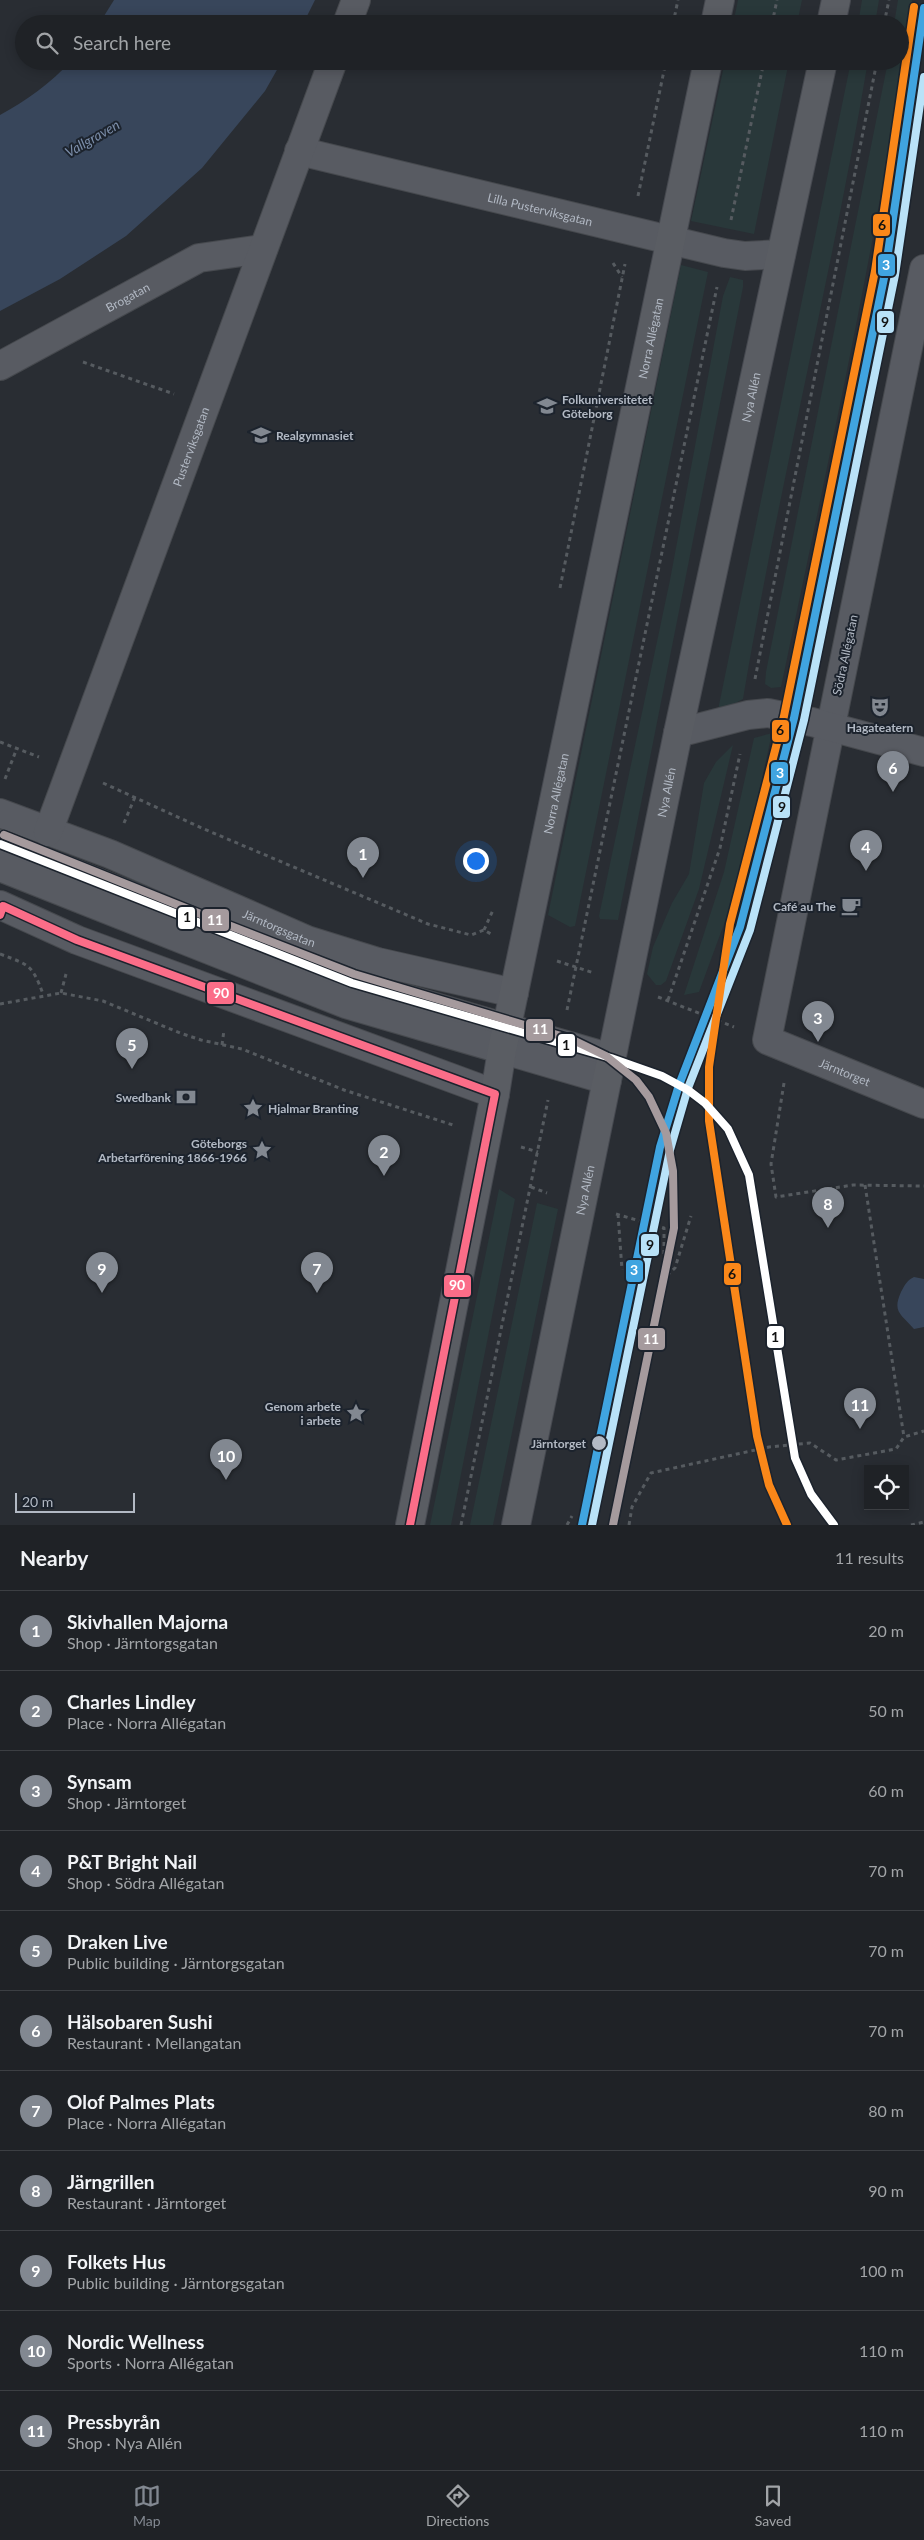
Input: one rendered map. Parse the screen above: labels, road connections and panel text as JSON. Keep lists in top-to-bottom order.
{
  "streets": {
    "main road": ["Norra Allégatan", "Nya Allén"],
    "street": [
      "Lilla Pusterviksgatan",
      "Brogatan",
      "Pusterviksgatan",
      "Södra Allégatan",
      "Järntorgsgatan",
      "Järntorget"
    ]
  },
  "crossings": [
    ["Lilla Pusterviksgatan", "Norra Allégatan"],
    ["Lilla Pusterviksgatan", "Nya Allén"],
    ["Lilla Pusterviksgatan", "Pusterviksgatan"],
    ["Brogatan", "Pusterviksgatan"],
    ["Norra Allégatan", "Järntorgsgatan"],
    ["Pusterviksgatan", "Järntorgsgatan"],
    ["Södra Allégatan", "Järntorget"]
  ],
  "water": ["Vallgraven"],
  "places": {
    "school or university": ["Folkuniversitetet Göteborg", "Realgymnasiet"],
    "theatre": ["Hagateatern"],
    "cafe": ["Café au The"],
    "bank": ["Swedbank"],
    "place": ["Hjalmar Branting", "Göteborgs Arbetarförening 1866-1966", "Genom arbete i arbete"],
    "other": ["Järntorget"]
  },
  "lines": [
    "transit line 6",
    "transit line 3",
    "transit line 9",
    "tram line 11",
    "transit line 1",
    "transit line 90"
  ],
  "scale_bar": "20 m",
  "page": {
    "search": "Search here",
    "pins": [
      "6",
      "4",
      "1",
      "3",
      "5",
      "2",
      "8",
      "7",
      "9",
      "11",
      "10"
    ],
    "scale": "20 m",
    "heading": ["Nearby", "11 results"],
    "list": [
      {
        "mark": "1",
        "name": "Skivhallen Majorna",
        "note": "Shop · Järntorgsgatan",
        "value": "20 m"
      },
      {
        "mark": "2",
        "name": "Charles Lindley",
        "note": "Place · Norra Allégatan",
        "value": "50 m"
      },
      {
        "mark": "3",
        "name": "Synsam",
        "note": "Shop · Järntorget",
        "value": "60 m"
      },
      {
        "mark": "4",
        "name": "P&T Bright Nail",
        "note": "Shop · Södra Allégatan",
        "value": "70 m"
      },
      {
        "mark": "5",
        "name": "Draken Live",
        "note": "Public building · Järntorgsgatan",
        "value": "70 m"
      },
      {
        "mark": "6",
        "name": "Hälsobaren Sushi",
        "note": "Restaurant · Mellangatan",
        "value": "70 m"
      },
      {
        "mark": "7",
        "name": "Olof Palmes Plats",
        "note": "Place · Norra Allégatan",
        "value": "80 m"
      },
      {
        "mark": "8",
        "name": "Järngrillen",
        "note": "Restaurant · Järntorget",
        "value": "90 m"
      },
      {
        "mark": "9",
        "name": "Folkets Hus",
        "note": "Public building · Järntorgsgatan",
        "value": "100 m"
      },
      {
        "mark": "10",
        "name": "Nordic Wellness",
        "note": "Sports · Norra Allégatan",
        "value": "110 m"
      },
      {
        "mark": "11",
        "name": "Pressbyrån",
        "note": "Shop · Nya Allén",
        "value": "110 m"
      }
    ],
    "nav": ["Map", "Directions", "Saved"]
  }
}
